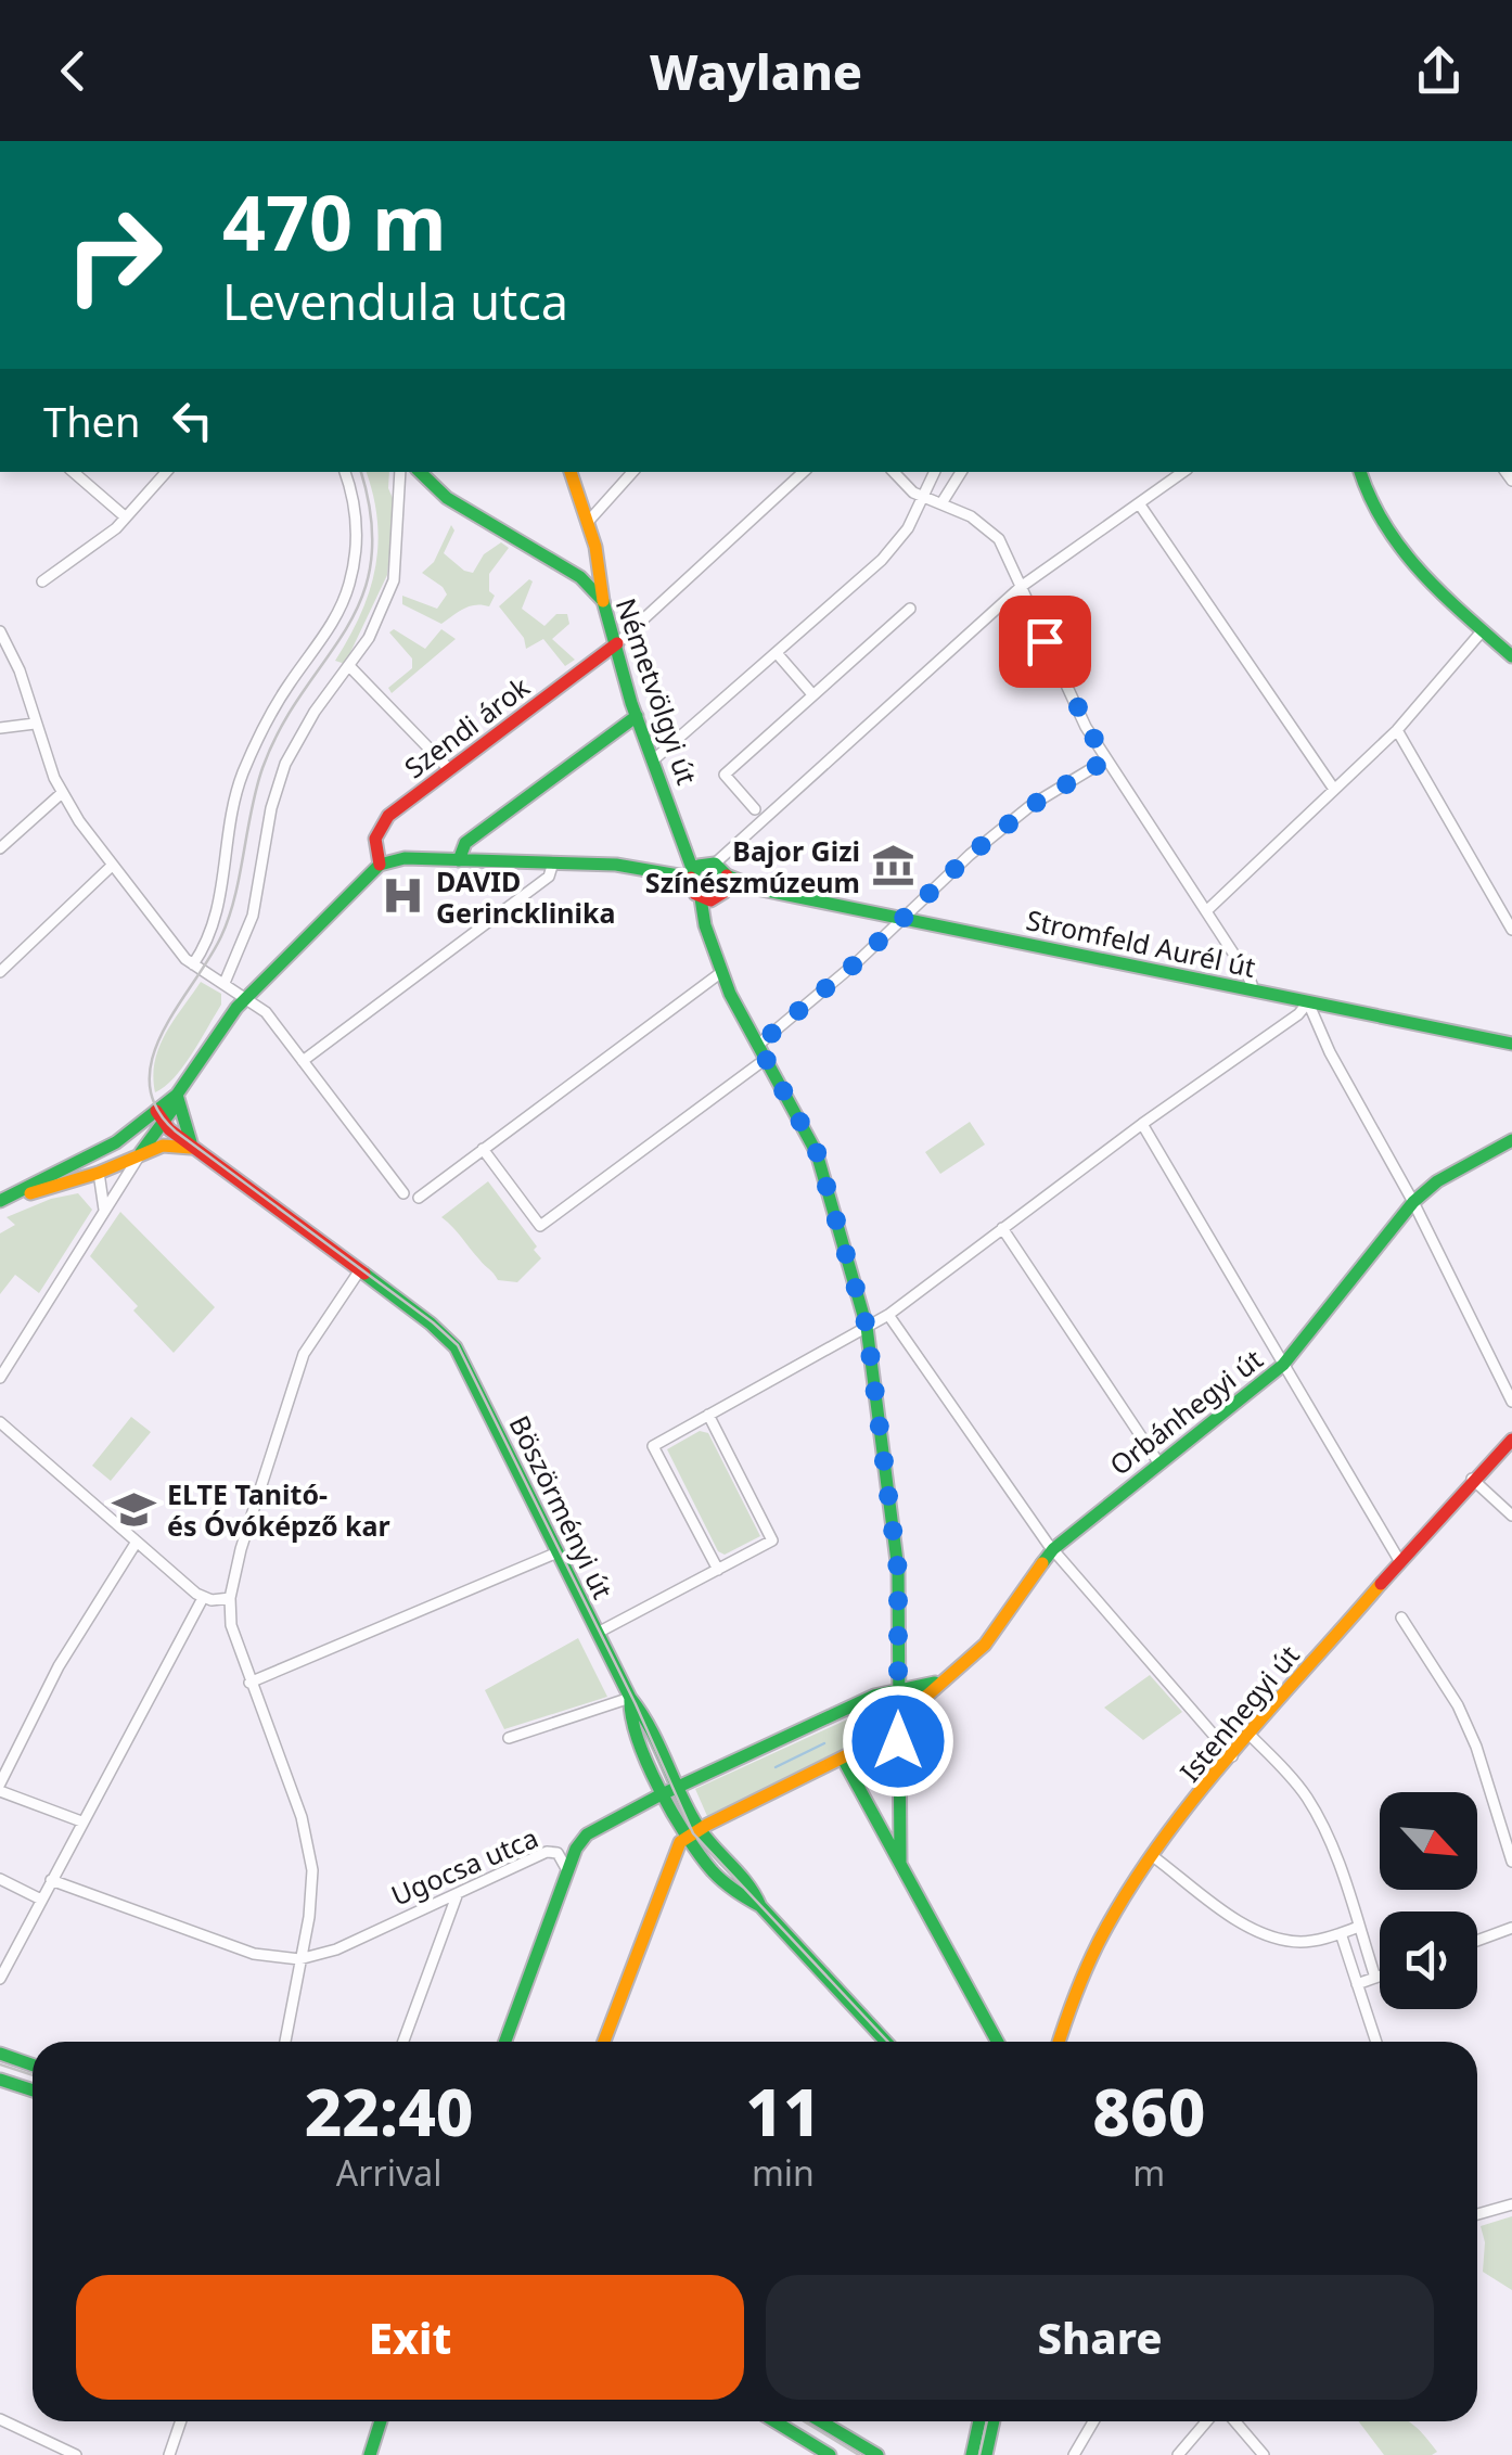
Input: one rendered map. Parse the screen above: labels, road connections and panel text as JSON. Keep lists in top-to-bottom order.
{
  "streets": {
    "street": [
      "Németvölgyi út",
      "Szendi árok",
      "Stromfeld Aurél út",
      "Orbánhegyi út",
      "Böszörményi út",
      "Istenhegyi út",
      "Ugocsa utca"
    ]
  },
  "crossings": [
    ["Németvölgyi út", "Szendi árok"],
    ["Németvölgyi út", "Stromfeld Aurél út"],
    ["Orbánhegyi út", "Böszörményi út"],
    ["Böszörményi út", "Ugocsa utca"]
  ],
  "places": {
    "museum": ["Bajor Gizi Színészmúzeum"],
    "hospital": ["DAVID Gerincklinika"],
    "school or university": ["ELTE Tanitó- és Óvóképző kar"]
  },
  "north": "bottom right",
  "page": {
    "header": "Waylane",
    "turn": ["470 m", "Levendula utca"],
    "then": "Then",
    "eta": [
      "22:40",
      "Arrival",
      "11",
      "min",
      "860",
      "m"
    ],
    "buttons": ["Exit", "Share"]
  }
}
